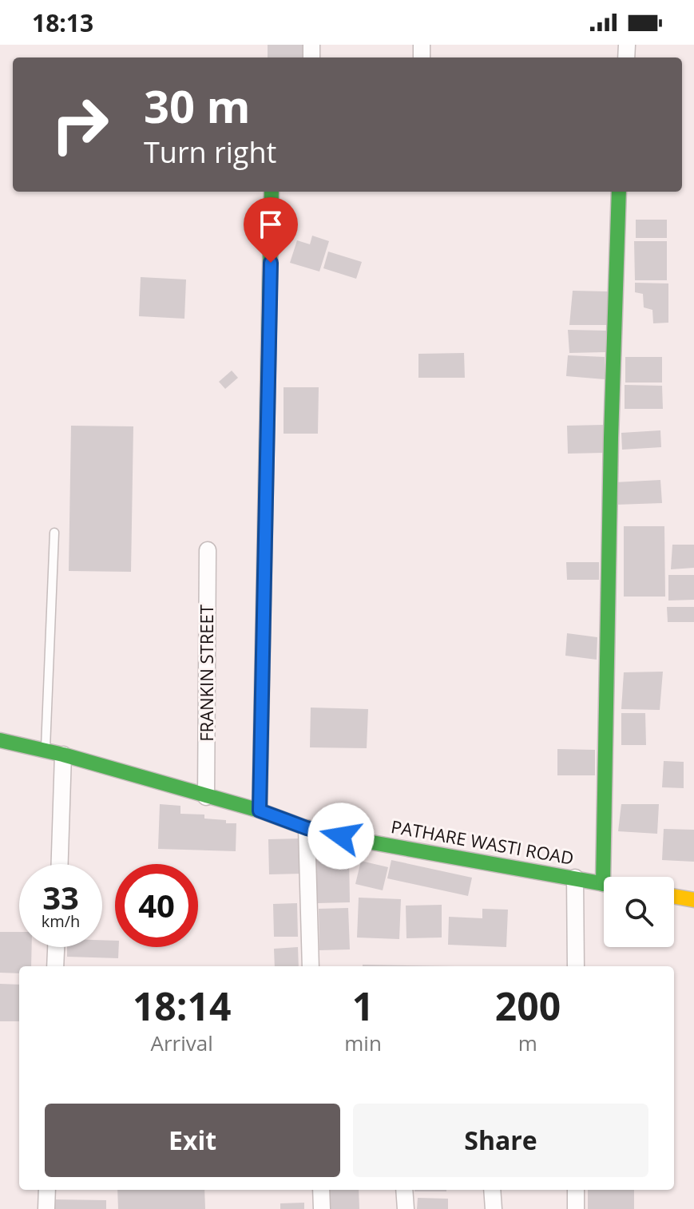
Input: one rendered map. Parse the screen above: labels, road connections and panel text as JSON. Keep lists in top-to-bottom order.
{
  "streets": {
    "street": ["FRANKIN STREET", "PATHARE WASTI ROAD"]
  },
  "crossings": [
    ["FRANKIN STREET", "PATHARE WASTI ROAD"]
  ],
  "page": {
    "status": "18:13",
    "turn": ["30 m", "Turn right"],
    "speed": "33 km/h",
    "limit": "40",
    "eta": [
      "18:14",
      "Arrival",
      "1",
      "min",
      "200",
      "m"
    ],
    "buttons": ["Exit", "Share"]
  }
}
